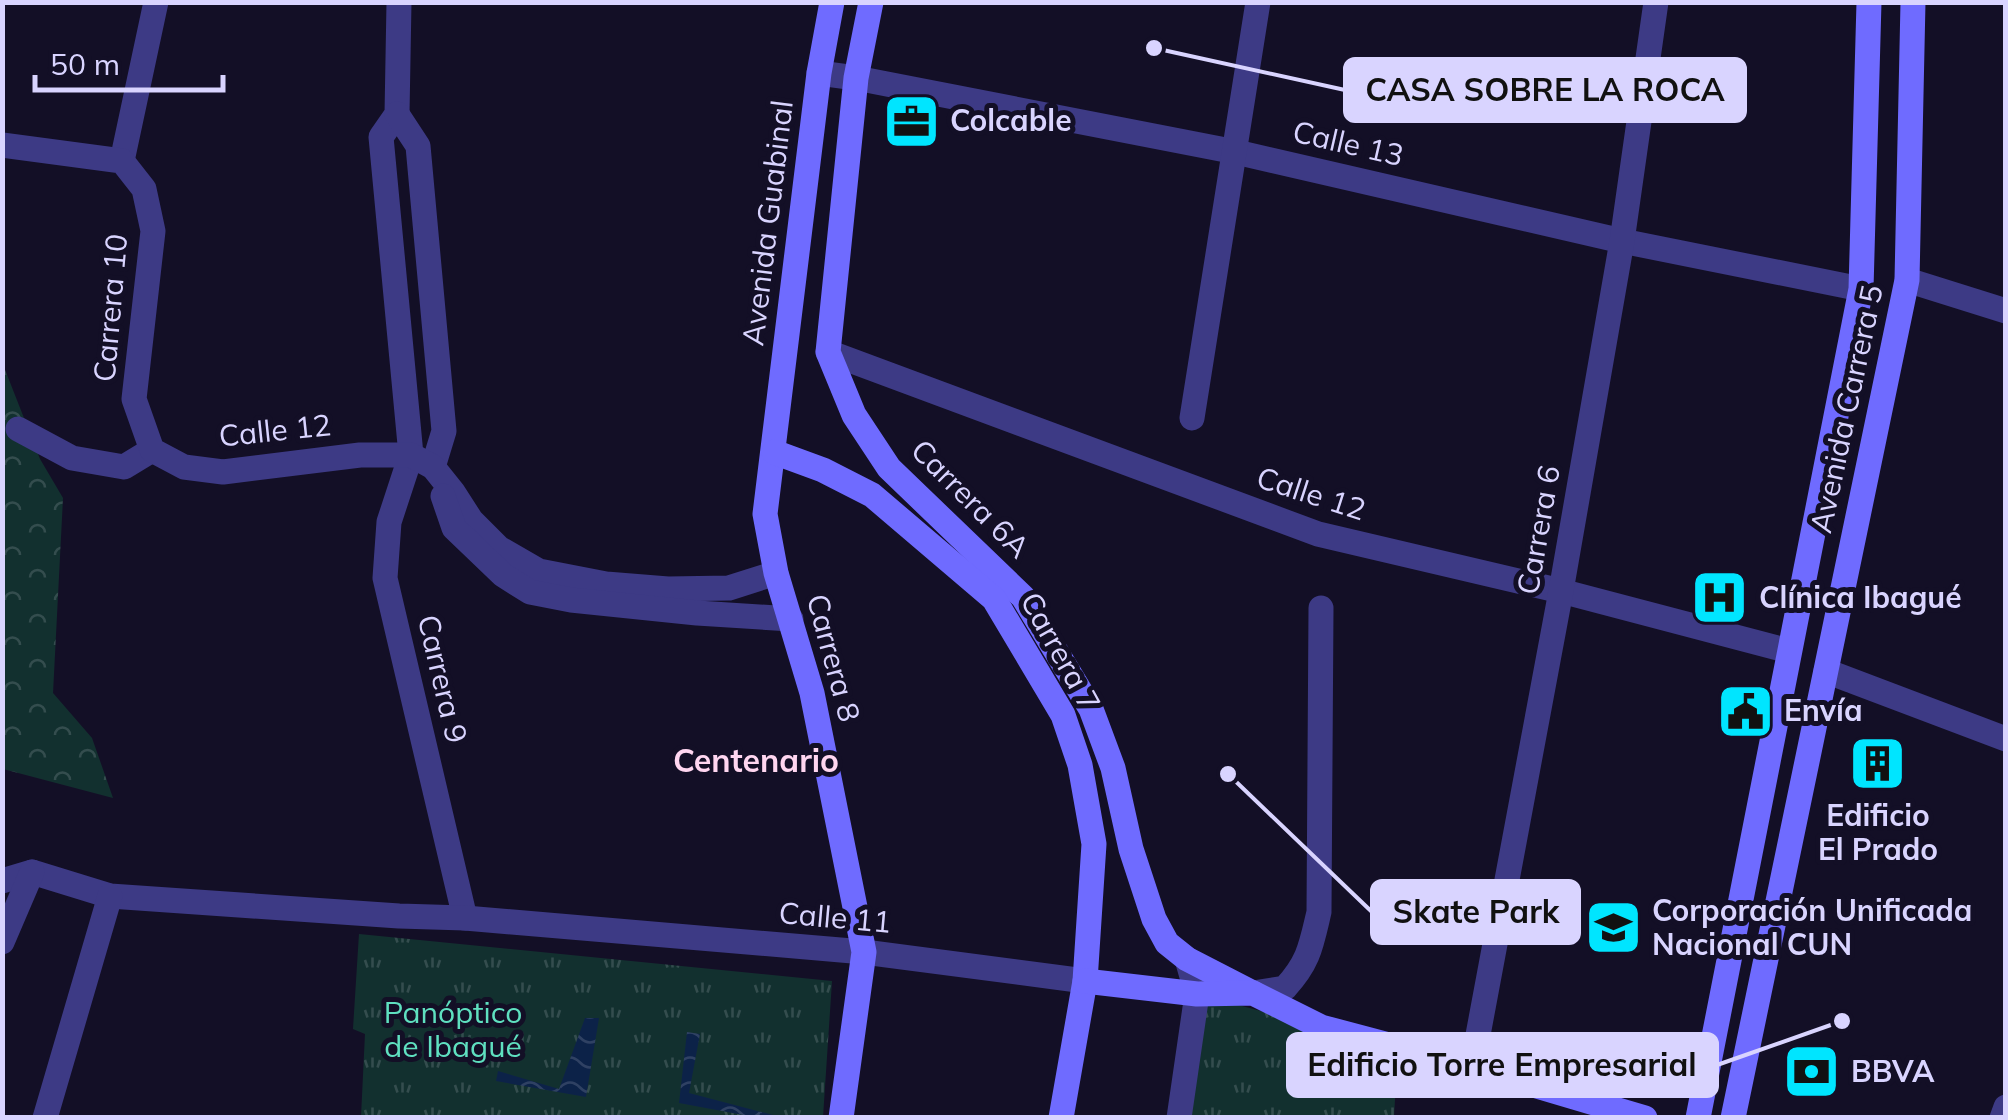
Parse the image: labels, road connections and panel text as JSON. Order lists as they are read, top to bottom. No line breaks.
{"streets":{"main road":["Avenida Guabinal","Avenida Carrera 5","Carrera 6A","Carrera 7","Carrera 8","Calle 11"],"street":["Calle 13","Carrera 10","Calle 12","Carrera 6","Carrera 9"]},"crossings":[["Calle 13","Avenida Guabinal"],["Calle 13","Avenida Carrera 5"],["Calle 13","Carrera 6"],["Avenida Guabinal","Carrera 7"],["Avenida Guabinal","Carrera 8"],["Carrera 10","Calle 12"],["Avenida Carrera 5","Calle 12"],["Calle 12","Carrera 6A"],["Calle 12","Carrera 6"],["Calle 12","Carrera 9"],["Carrera 6A","Calle 11"],["Carrera 6","Calle 11"],["Carrera 7","Carrera 8"],["Carrera 7","Calle 11"],["Carrera 8","Calle 11"],["Carrera 9","Calle 11"]],"districts":["Centenario"],"parks":["Panóptico de Ibagué"],"places":{"other":["CASA SOBRE LA ROCA","Skate Park","Edificio Torre Empresarial"],"office":["Colcable"],"hospital":["Clínica Ibagué"],"public building":["Envía"],"building":["Edificio El Prado"],"school or university":["Corporación Unificada Nacional CUN"],"bank":["BBVA"]},"scale_bar":"50 m"}
